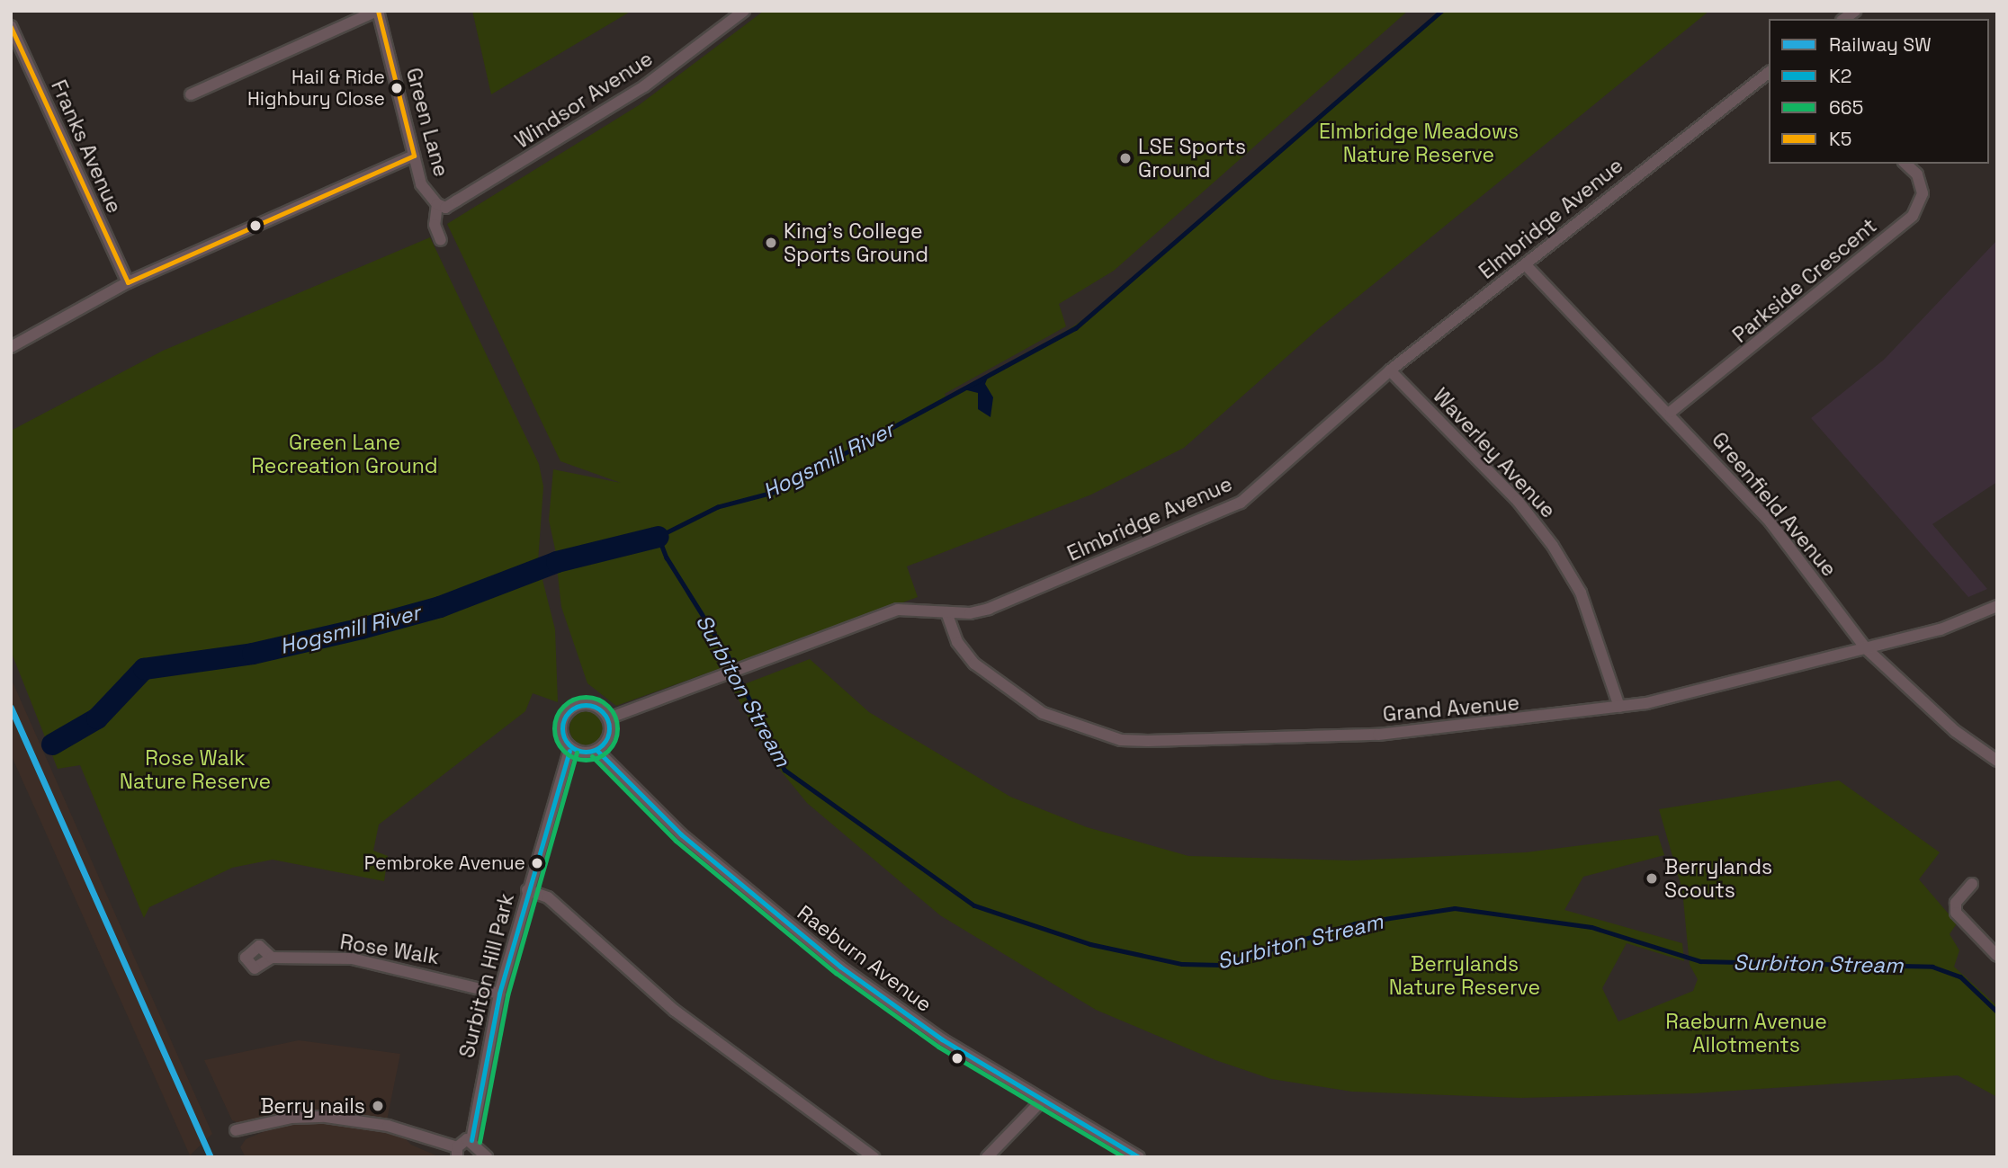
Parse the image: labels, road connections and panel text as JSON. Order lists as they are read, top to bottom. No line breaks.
{"streets":{"street":["Windsor Avenue","Green Lane","Franks Avenue","Elmbridge Avenue","Parkside Crescent","Waverley Avenue","Greenfield Avenue","Grand Avenue","Rose Walk","Raeburn Avenue","Surbiton Hill Park"]},"crossings":[["Windsor Avenue","Green Lane"],["Elmbridge Avenue","Waverley Avenue"],["Elmbridge Avenue","Greenfield Avenue"],["Elmbridge Avenue","Grand Avenue"],["Elmbridge Avenue","Raeburn Avenue"],["Elmbridge Avenue","Surbiton Hill Park"],["Parkside Crescent","Greenfield Avenue"],["Waverley Avenue","Grand Avenue"],["Greenfield Avenue","Grand Avenue"],["Rose Walk","Surbiton Hill Park"],["Raeburn Avenue","Surbiton Hill Park"]],"water":["Hogsmill River","Surbiton Stream"],"parks":["Elmbridge Meadows Nature Reserve","Green Lane Recreation Ground","Rose Walk Nature Reserve","Berrylands Nature Reserve","Raeburn Avenue Allotments"],"places":["Hail & Ride Highbury Close","LSE Sports Ground","King's College Sports Ground","Pembroke Avenue","Berrylands Scouts","Berry nails"],"lines":["transit line K5","transit line 665","transit line K2","rail line SW"],"legend":["Railway SW","K2","665","K5"]}
